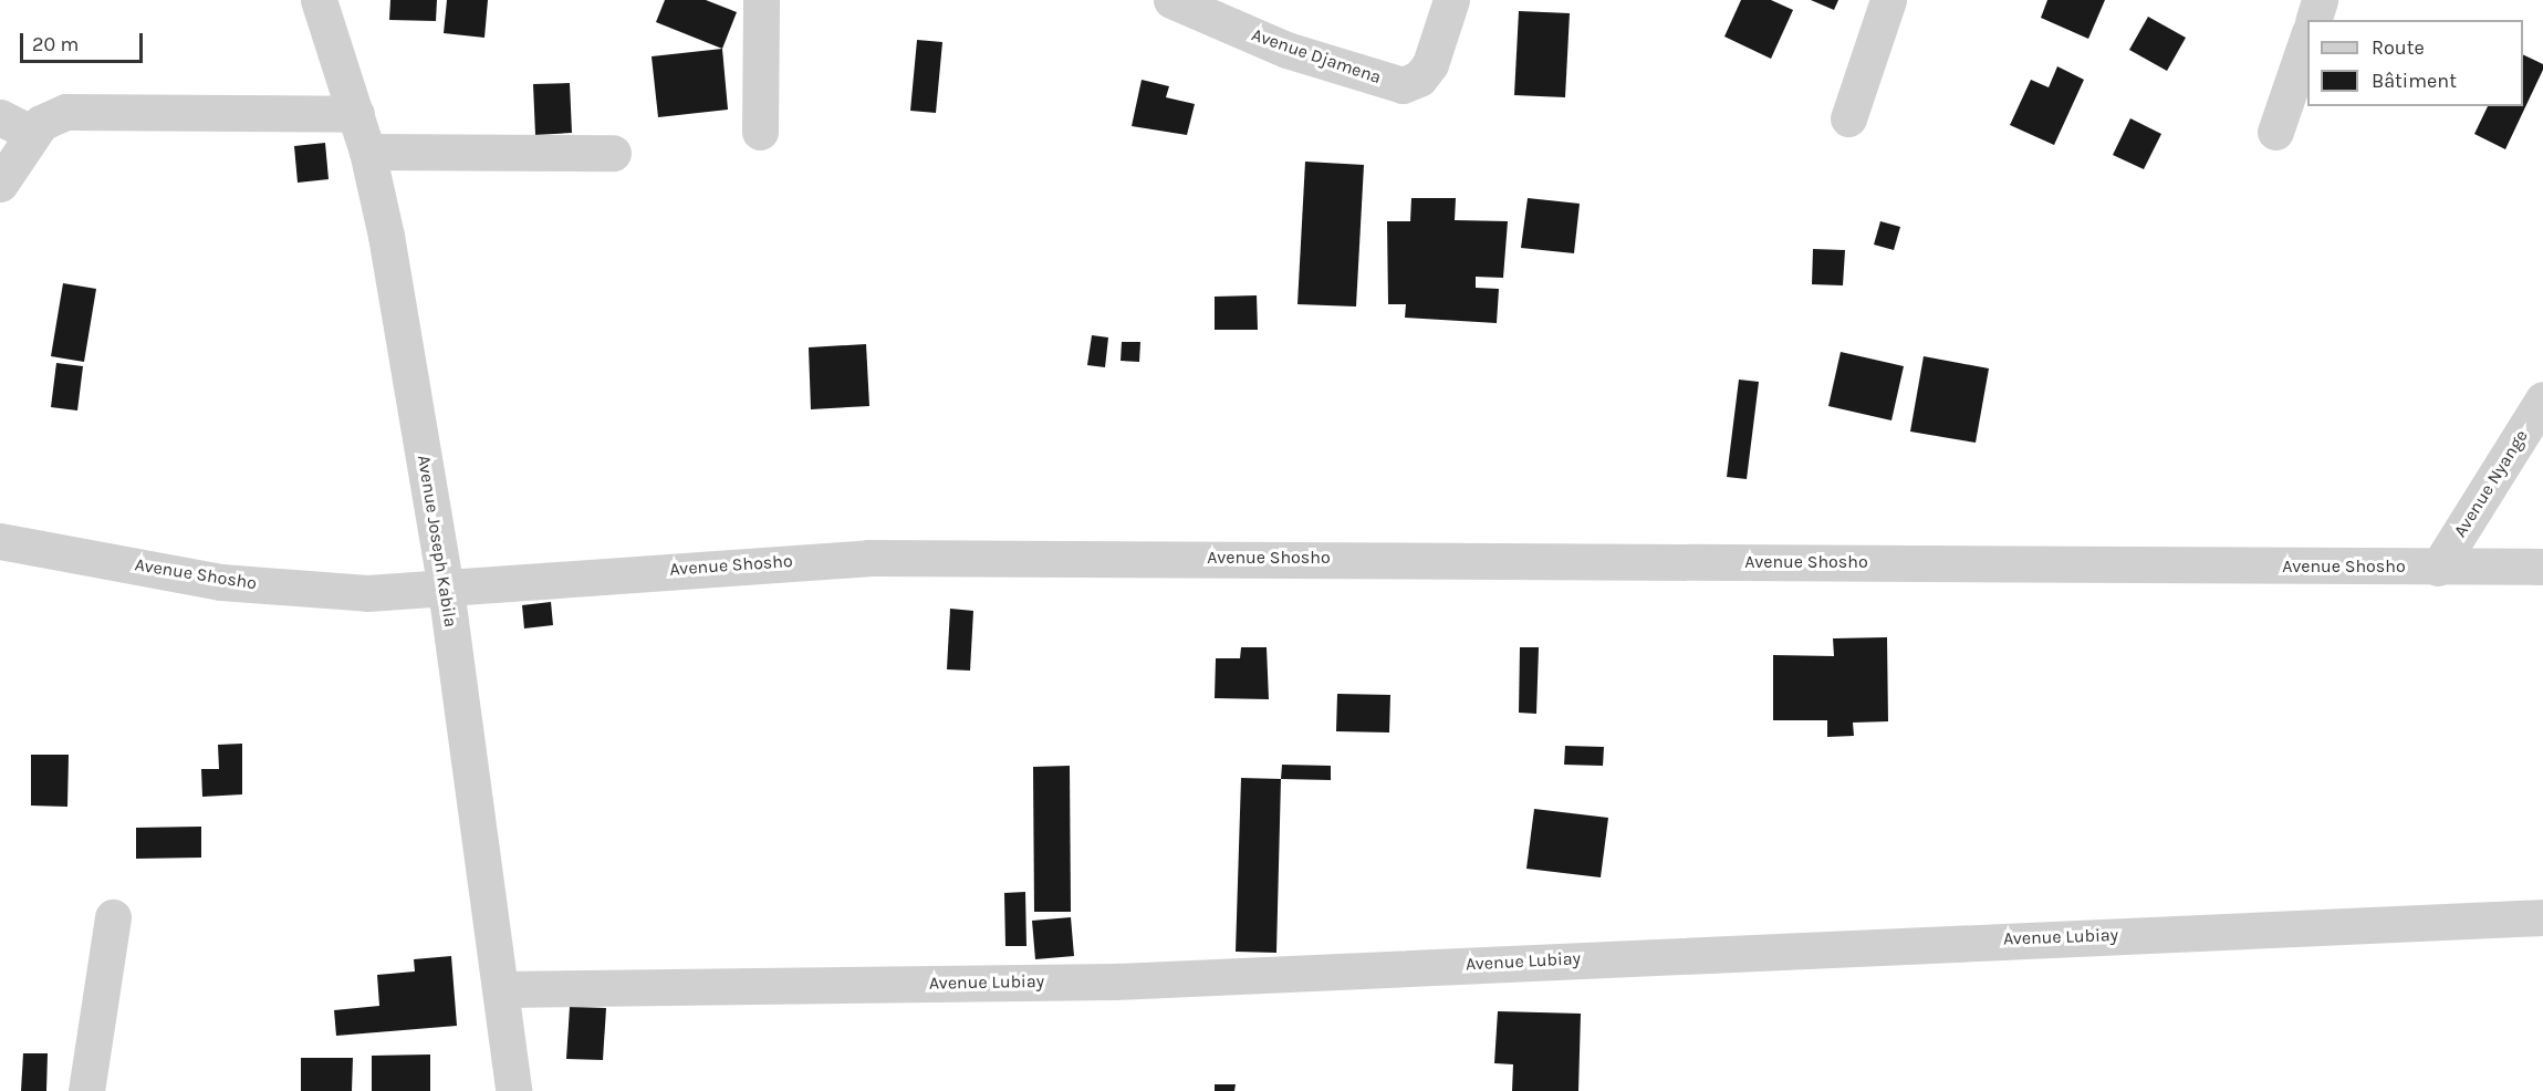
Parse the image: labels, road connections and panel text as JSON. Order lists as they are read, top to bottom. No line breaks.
{"streets":{"street":["Avenue Djamena","Avenue Nyange","Avenue Joseph Kabila","Avenue Shosho","Avenue Lubiay"]},"crossings":[["Avenue Nyange","Avenue Shosho"],["Avenue Joseph Kabila","Avenue Shosho"],["Avenue Joseph Kabila","Avenue Lubiay"]],"legend":["Route","Bâtiment"],"scale_bar":"20 m"}
